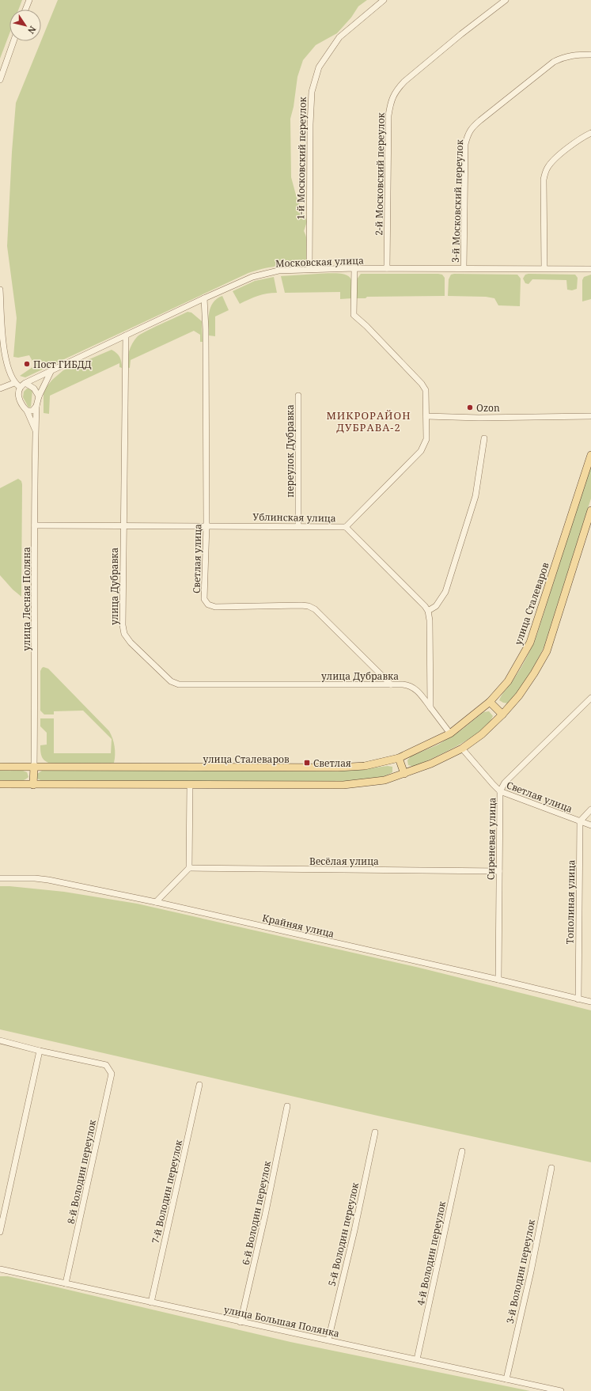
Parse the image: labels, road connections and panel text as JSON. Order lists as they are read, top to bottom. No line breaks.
{"streets":{"main road":["улица Сталеваров"],"street":["1-й Московский переулок","2-й Московский переулок","3-й Московский переулок","Московская улица","переулок Дубравка","Ублинская улица","Светлая улица","улица Дубравка","улица Лесная Поляна","Сиреневая улица","Весёлая улица","Тополиная улица","Крайняя улица","8-й Володин переулок","7-й Володин переулок","6-й Володин переулок","5-й Володин переулок","4-й Володин переулок","3-й Володин переулок","улица Большая Полянка"]},"crossings":[["1-й Московский переулок","Московская улица"],["2-й Московский переулок","Московская улица"],["3-й Московский переулок","Московская улица"],["Московская улица","Светлая улица"],["Московская улица","улица Дубравка"],["Московская улица","улица Лесная Поляна"],["переулок Дубравка","Ублинская улица"],["Ублинская улица","Светлая улица"],["Ублинская улица","улица Дубравка"],["Ублинская улица","улица Лесная Поляна"],["Светлая улица","улица Дубравка"],["Светлая улица","Сиреневая улица"],["Светлая улица","Тополиная улица"],["улица Лесная Поляна","улица Сталеваров"],["Сиреневая улица","Весёлая улица"],["Сиреневая улица","Крайняя улица"],["Тополиная улица","Крайняя улица"],["8-й Володин переулок","улица Большая Полянка"],["7-й Володин переулок","улица Большая Полянка"],["6-й Володин переулок","улица Большая Полянка"],["5-й Володин переулок","улица Большая Полянка"],["4-й Володин переулок","улица Большая Полянка"],["3-й Володин переулок","улица Большая Полянка"]],"districts":["МИКРОРАЙОН ДУБРАВА-2"],"places":{"other":["Пост ГИБДД","Ozon"],"transit":["Светлая"]},"north":"bottom right"}
